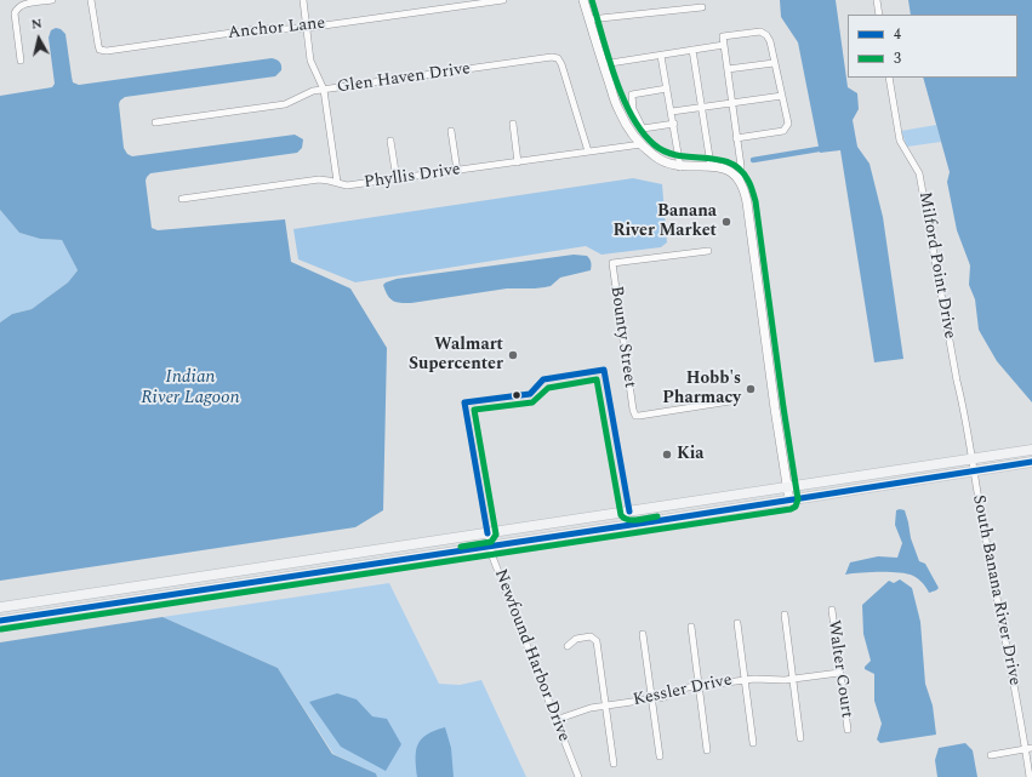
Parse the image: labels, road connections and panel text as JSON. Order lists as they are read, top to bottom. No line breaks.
{"streets":{"street":["Anchor Lane","Glen Haven Drive","Phyllis Drive","Milford Point Drive","Bounty Street","South Banana River Drive","Newfound Harbor Drive","Walter Court","Kessler Drive"]},"crossings":[["Glen Haven Drive","Phyllis Drive"],["Milford Point Drive","South Banana River Drive"],["Newfound Harbor Drive","Kessler Drive"],["Walter Court","Kessler Drive"]],"water":["Indian River Lagoon"],"places":["Banana River Market","Walmart Supercenter","Hobb's Pharmacy","Kia"],"lines":["transit line 3","transit line 4"],"legend":["4","3"],"north":"top"}
